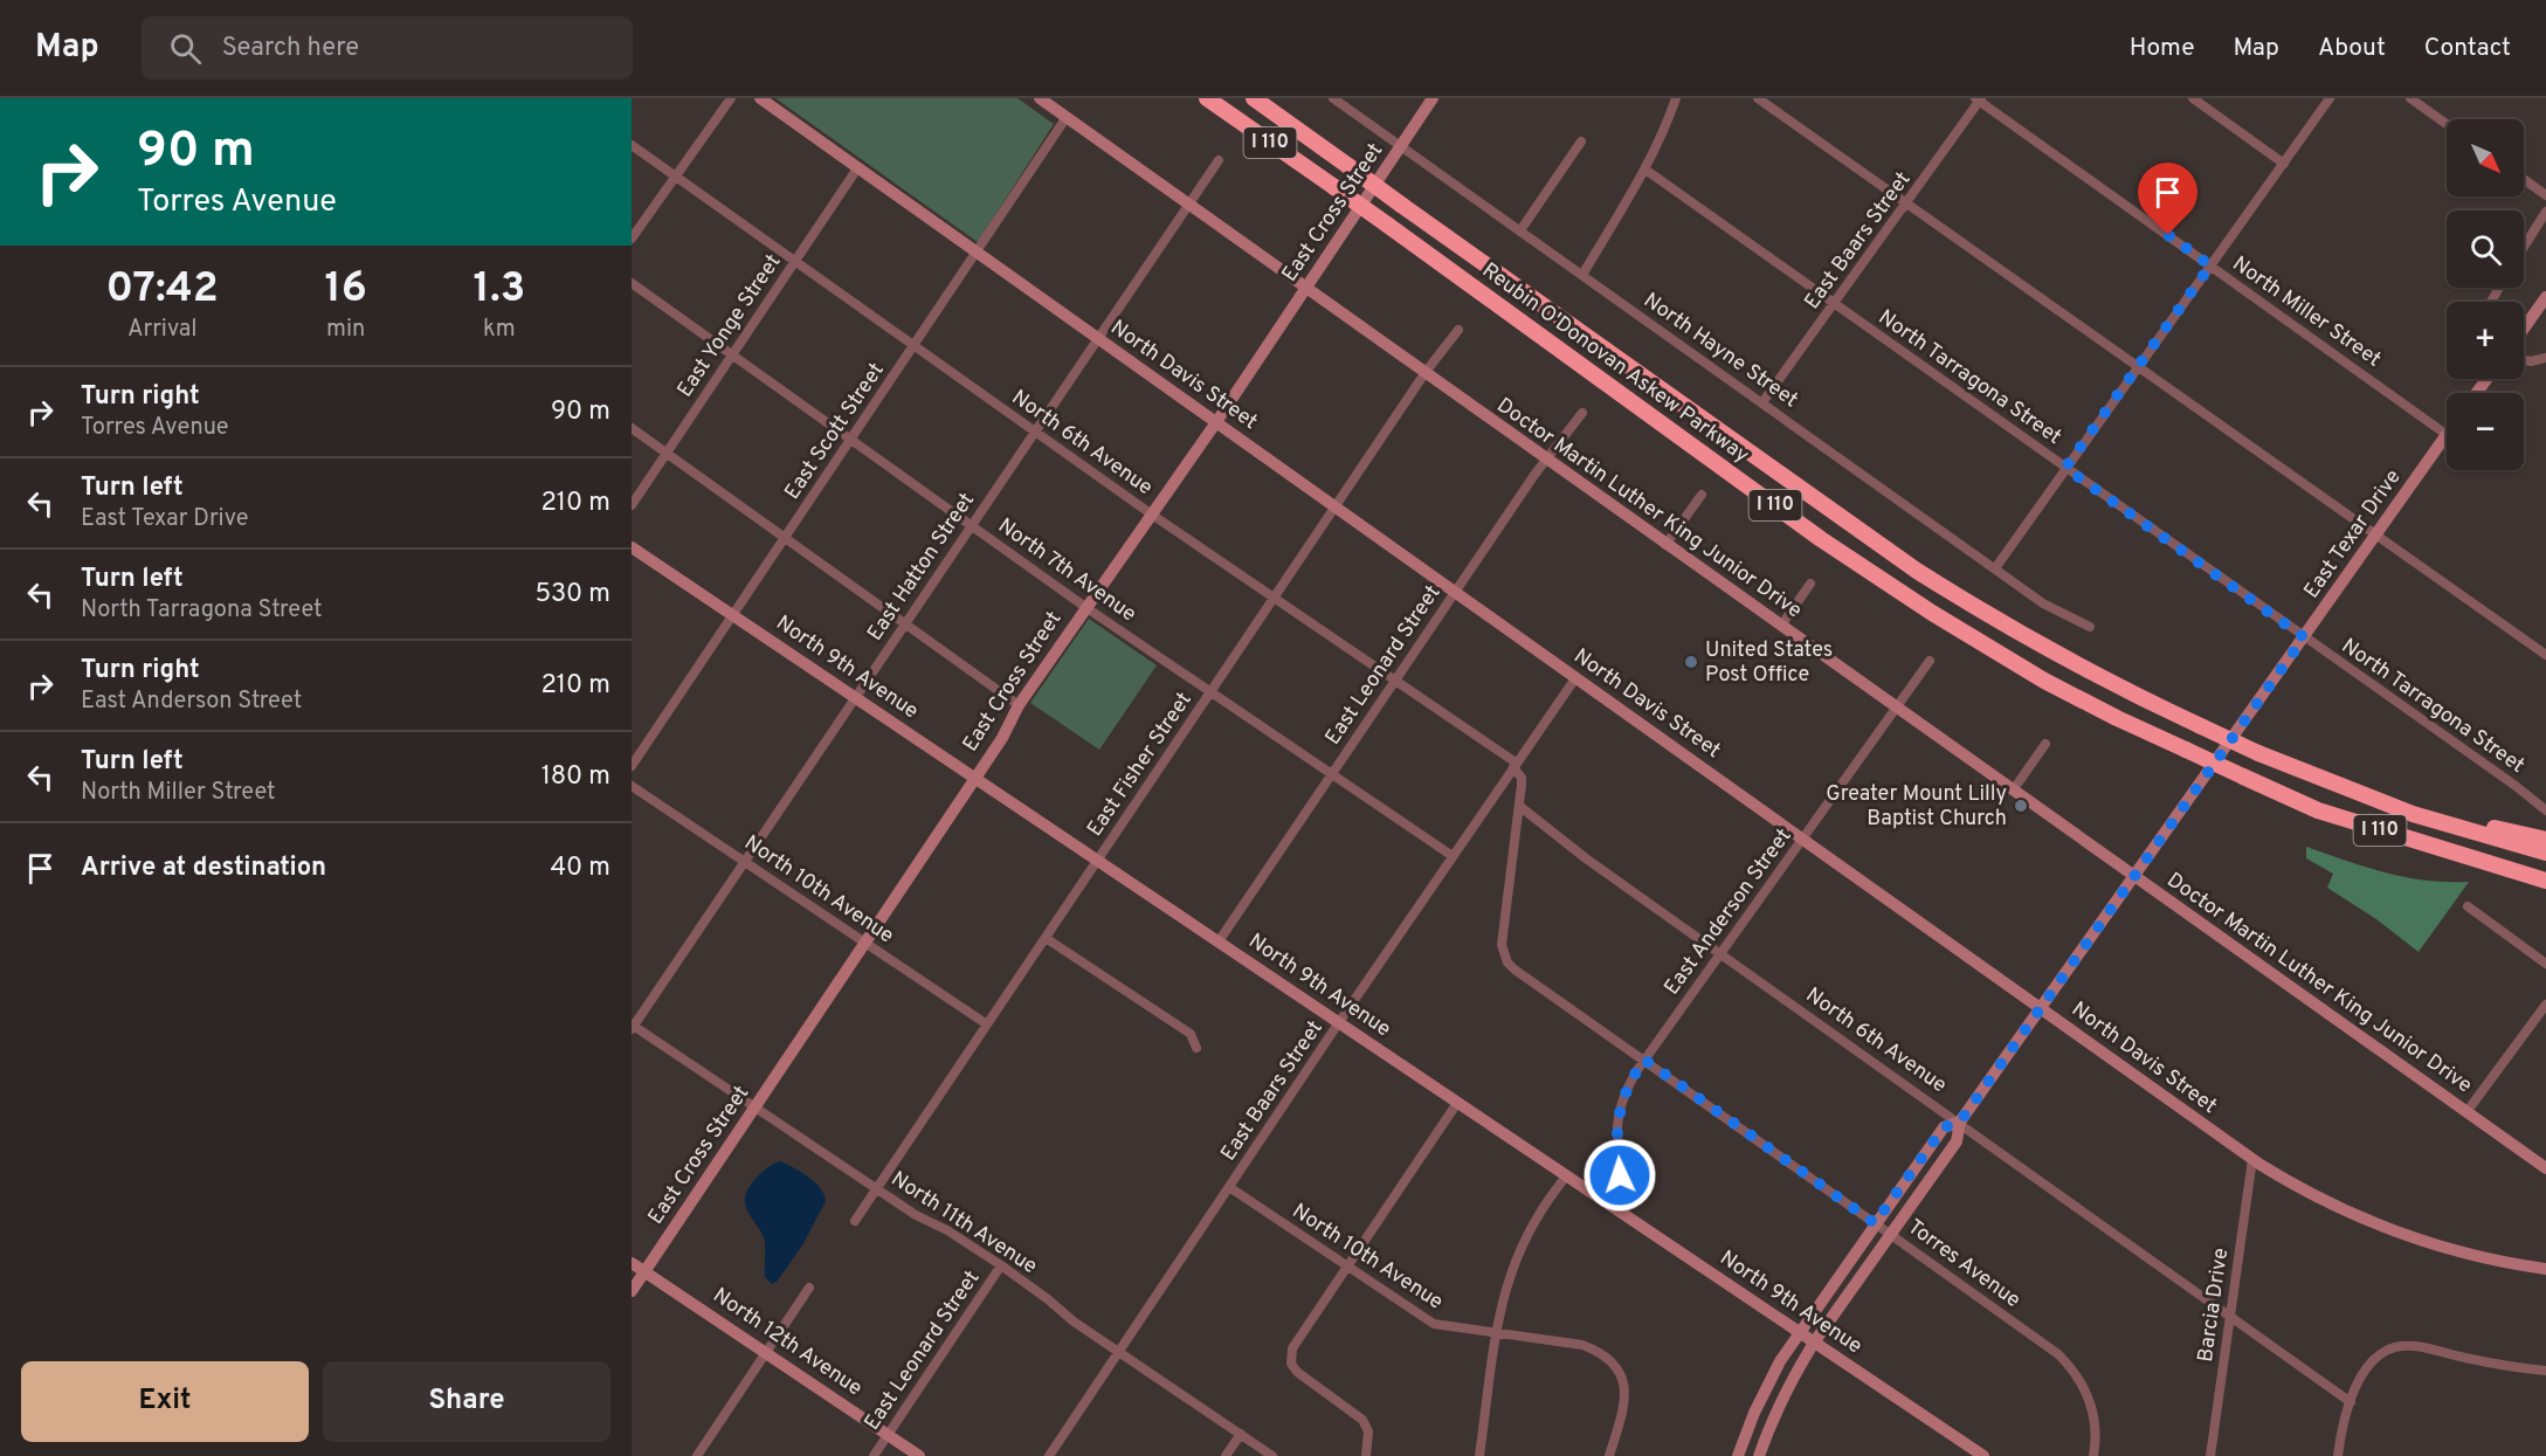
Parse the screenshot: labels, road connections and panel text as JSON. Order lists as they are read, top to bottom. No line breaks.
{"streets":{"highway":["I 110","Reubin O'Donovan Askew Parkway"],"main road":["East Cross Street","North Davis Street","Doctor Martin Luther King Junior Drive","East Texar Drive","North 9th Avenue","North 12th Avenue"],"street":["East Baars Street","North Miller Street","East Yonge Street","North Hayne Street","North Tarragona Street","East Scott Street","North 6th Avenue","East Hatton Street","North 7th Avenue","East Leonard Street","East Fisher Street","North 10th Avenue","East Anderson Street","North 11th Avenue","Torres Avenue","Barcia Drive"]},"crossings":[["East Cross Street","North Hayne Street"],["East Cross Street","North Davis Street"],["East Cross Street","North 6th Avenue"],["East Cross Street","Doctor Martin Luther King Junior Drive"],["East Cross Street","North 7th Avenue"],["East Cross Street","North 9th Avenue"],["East Cross Street","North 10th Avenue"],["East Cross Street","North 11th Avenue"],["East Cross Street","North 12th Avenue"],["East Baars Street","North Miller Street"],["East Baars Street","North Hayne Street"],["East Baars Street","North Davis Street"],["East Baars Street","North Tarragona Street"],["East Baars Street","North 6th Avenue"],["East Baars Street","North 7th Avenue"],["East Baars Street","North 9th Avenue"],["East Baars Street","North 10th Avenue"],["East Baars Street","North 11th Avenue"],["North Miller Street","East Texar Drive"],["East Yonge Street","North Davis Street"],["East Yonge Street","North 6th Avenue"],["East Yonge Street","North 7th Avenue"],["North Davis Street","East Scott Street"],["North Davis Street","East Texar Drive"],["North Davis Street","East Hatton Street"],["North Davis Street","East Leonard Street"],["North Davis Street","East Fisher Street"],["North Davis Street","East Anderson Street"],["North Davis Street","Barcia Drive"],["North Tarragona Street","East Texar Drive"],["East Scott Street","North 6th Avenue"],["East Scott Street","Doctor Martin Luther King Junior Drive"],["East Scott Street","North 7th Avenue"],["East Scott Street","North 9th Avenue"],["North 6th Avenue","East Texar Drive"],["North 6th Avenue","East Hatton Street"],["North 6th Avenue","East Leonard Street"],["North 6th Avenue","East Fisher Street"],["North 6th Avenue","East Anderson Street"],["North 6th Avenue","Torres Avenue"],["North 6th Avenue","Barcia Drive"],["Doctor Martin Luther King Junior Drive","East Texar Drive"],["Doctor Martin Luther King Junior Drive","East Hatton Street"],["Doctor Martin Luther King Junior Drive","East Leonard Street"],["Doctor Martin Luther King Junior Drive","East Fisher Street"],["Doctor Martin Luther King Junior Drive","East Anderson Street"],["East Texar Drive","North 9th Avenue"],["East Texar Drive","Torres Avenue"],["East Hatton Street","North 7th Avenue"],["East Hatton Street","North 9th Avenue"],["East Hatton Street","North 10th Avenue"],["East Hatton Street","North 11th Avenue"],["North 7th Avenue","East Leonard Street"],["North 7th Avenue","East Fisher Street"],["East Leonard Street","North 9th Avenue"],["East Leonard Street","North 11th Avenue"],["East Leonard Street","North 12th Avenue"],["North 9th Avenue","East Fisher Street"],["North 9th Avenue","East Anderson Street"],["East Fisher Street","North 10th Avenue"],["East Fisher Street","North 11th Avenue"],["East Anderson Street","Torres Avenue"]],"places":["United States Post Office","Greater Mount Lilly Baptist Church"],"north":"bottom right","page":{"header":"Map","search":"Search here","nav":["Home","Map","About","Contact"],"turn":["90 m","Torres Avenue"],"map_buttons":["+","−"],"eta":["07:42","Arrival","16","min","1.3","km"],"list":[{"name":"Turn right","note":"Torres Avenue","value":"90 m"},{"name":"Turn left","note":"East Texar Drive","value":"210 m"},{"name":"Turn left","note":"North Tarragona Street","value":"530 m"},{"name":"Turn right","note":"East Anderson Street","value":"210 m"},{"name":"Turn left","note":"North Miller Street","value":"180 m"},{"name":"Arrive at destination","value":"40 m"}],"buttons":["Exit","Share"]}}
